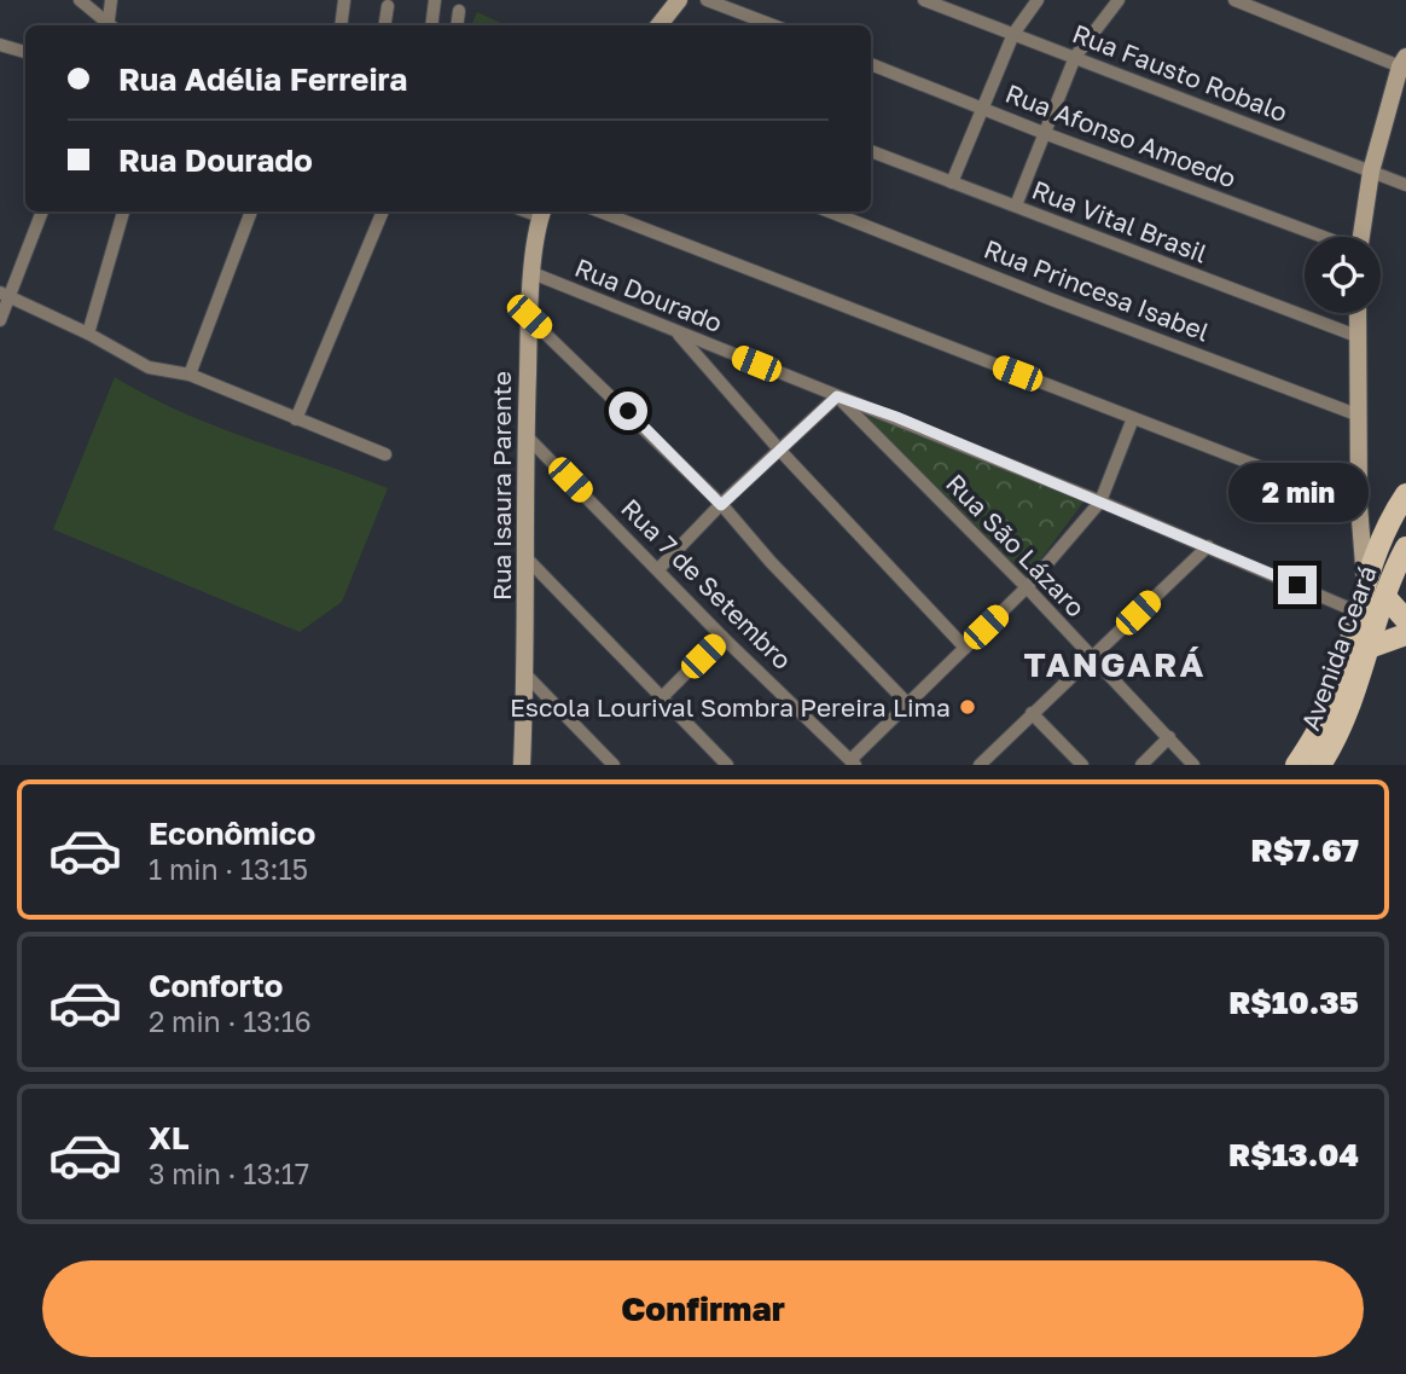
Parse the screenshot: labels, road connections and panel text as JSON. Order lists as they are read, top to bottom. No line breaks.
{"streets":{"main road":["Avenida Ceará"],"street":["Rua Fausto Robalo","Rua Afonso Amoedo","Rua Vital Brasil","Rua Princesa Isabel","Rua Dourado","Rua Isaura Parente","Rua São Lázaro","Rua 7 de Setembro"]},"crossings":[["Rua Dourado","Rua Isaura Parente"],["Rua Dourado","Rua São Lázaro"],["Rua Dourado","Avenida Ceará"],["Rua Isaura Parente","Rua 7 de Setembro"]],"districts":["TANGARÁ"],"places":["Escola Lourival Sombra Pereira Lima"],"page":{"banner":["Rua Adélia Ferreira","Rua Dourado"],"bubble":"2 min","list":[{"name":"Econômico","note":"1 min · 13:15","value":"R$7.67"},{"name":"Conforto","note":"2 min · 13:16","value":"R$10.35"},{"name":"XL","note":"3 min · 13:17","value":"R$13.04"}],"buttons":"Confirmar"}}
